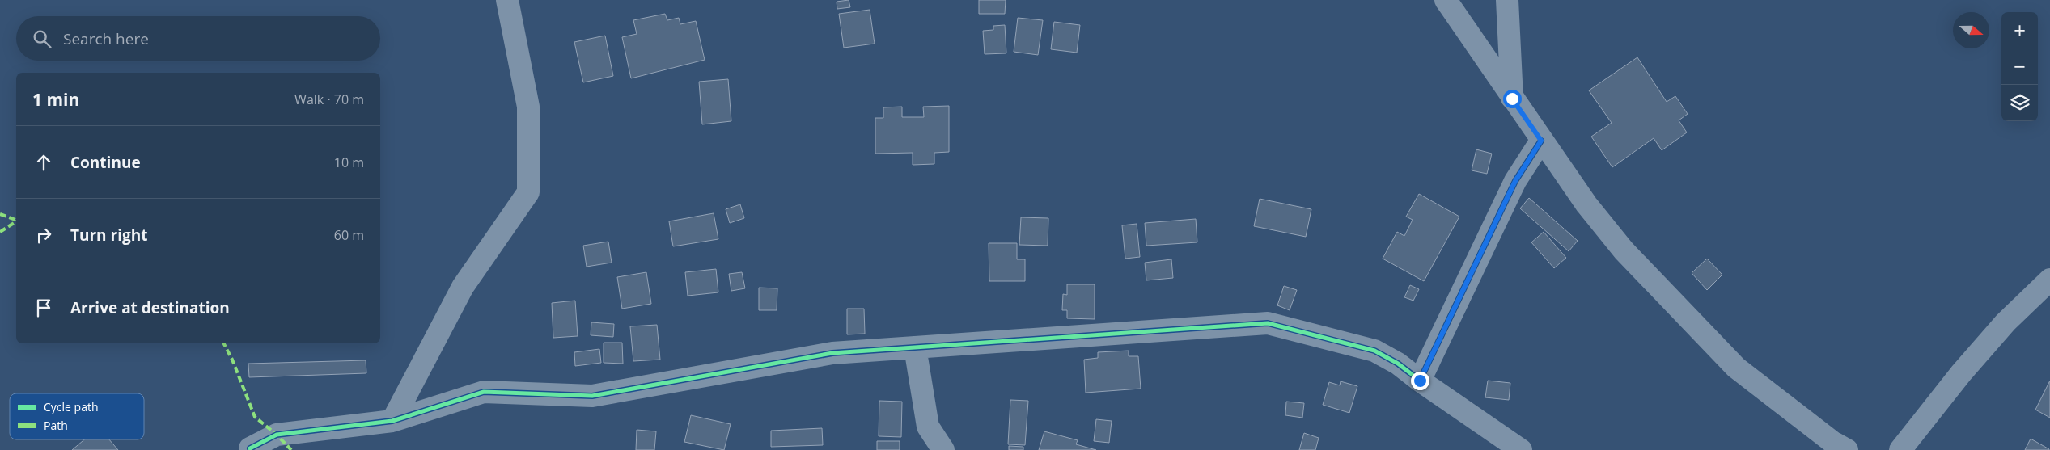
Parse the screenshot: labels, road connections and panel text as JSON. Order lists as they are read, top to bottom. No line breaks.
{"legend":["Cycle path","Path"],"north":"right","page":{"map_buttons":["+","−"],"search":"Search here","heading":["1 min","Walk · 70 m"],"list":[["Continue","10 m"],["Turn right","60 m"],"Arrive at destination"]}}
